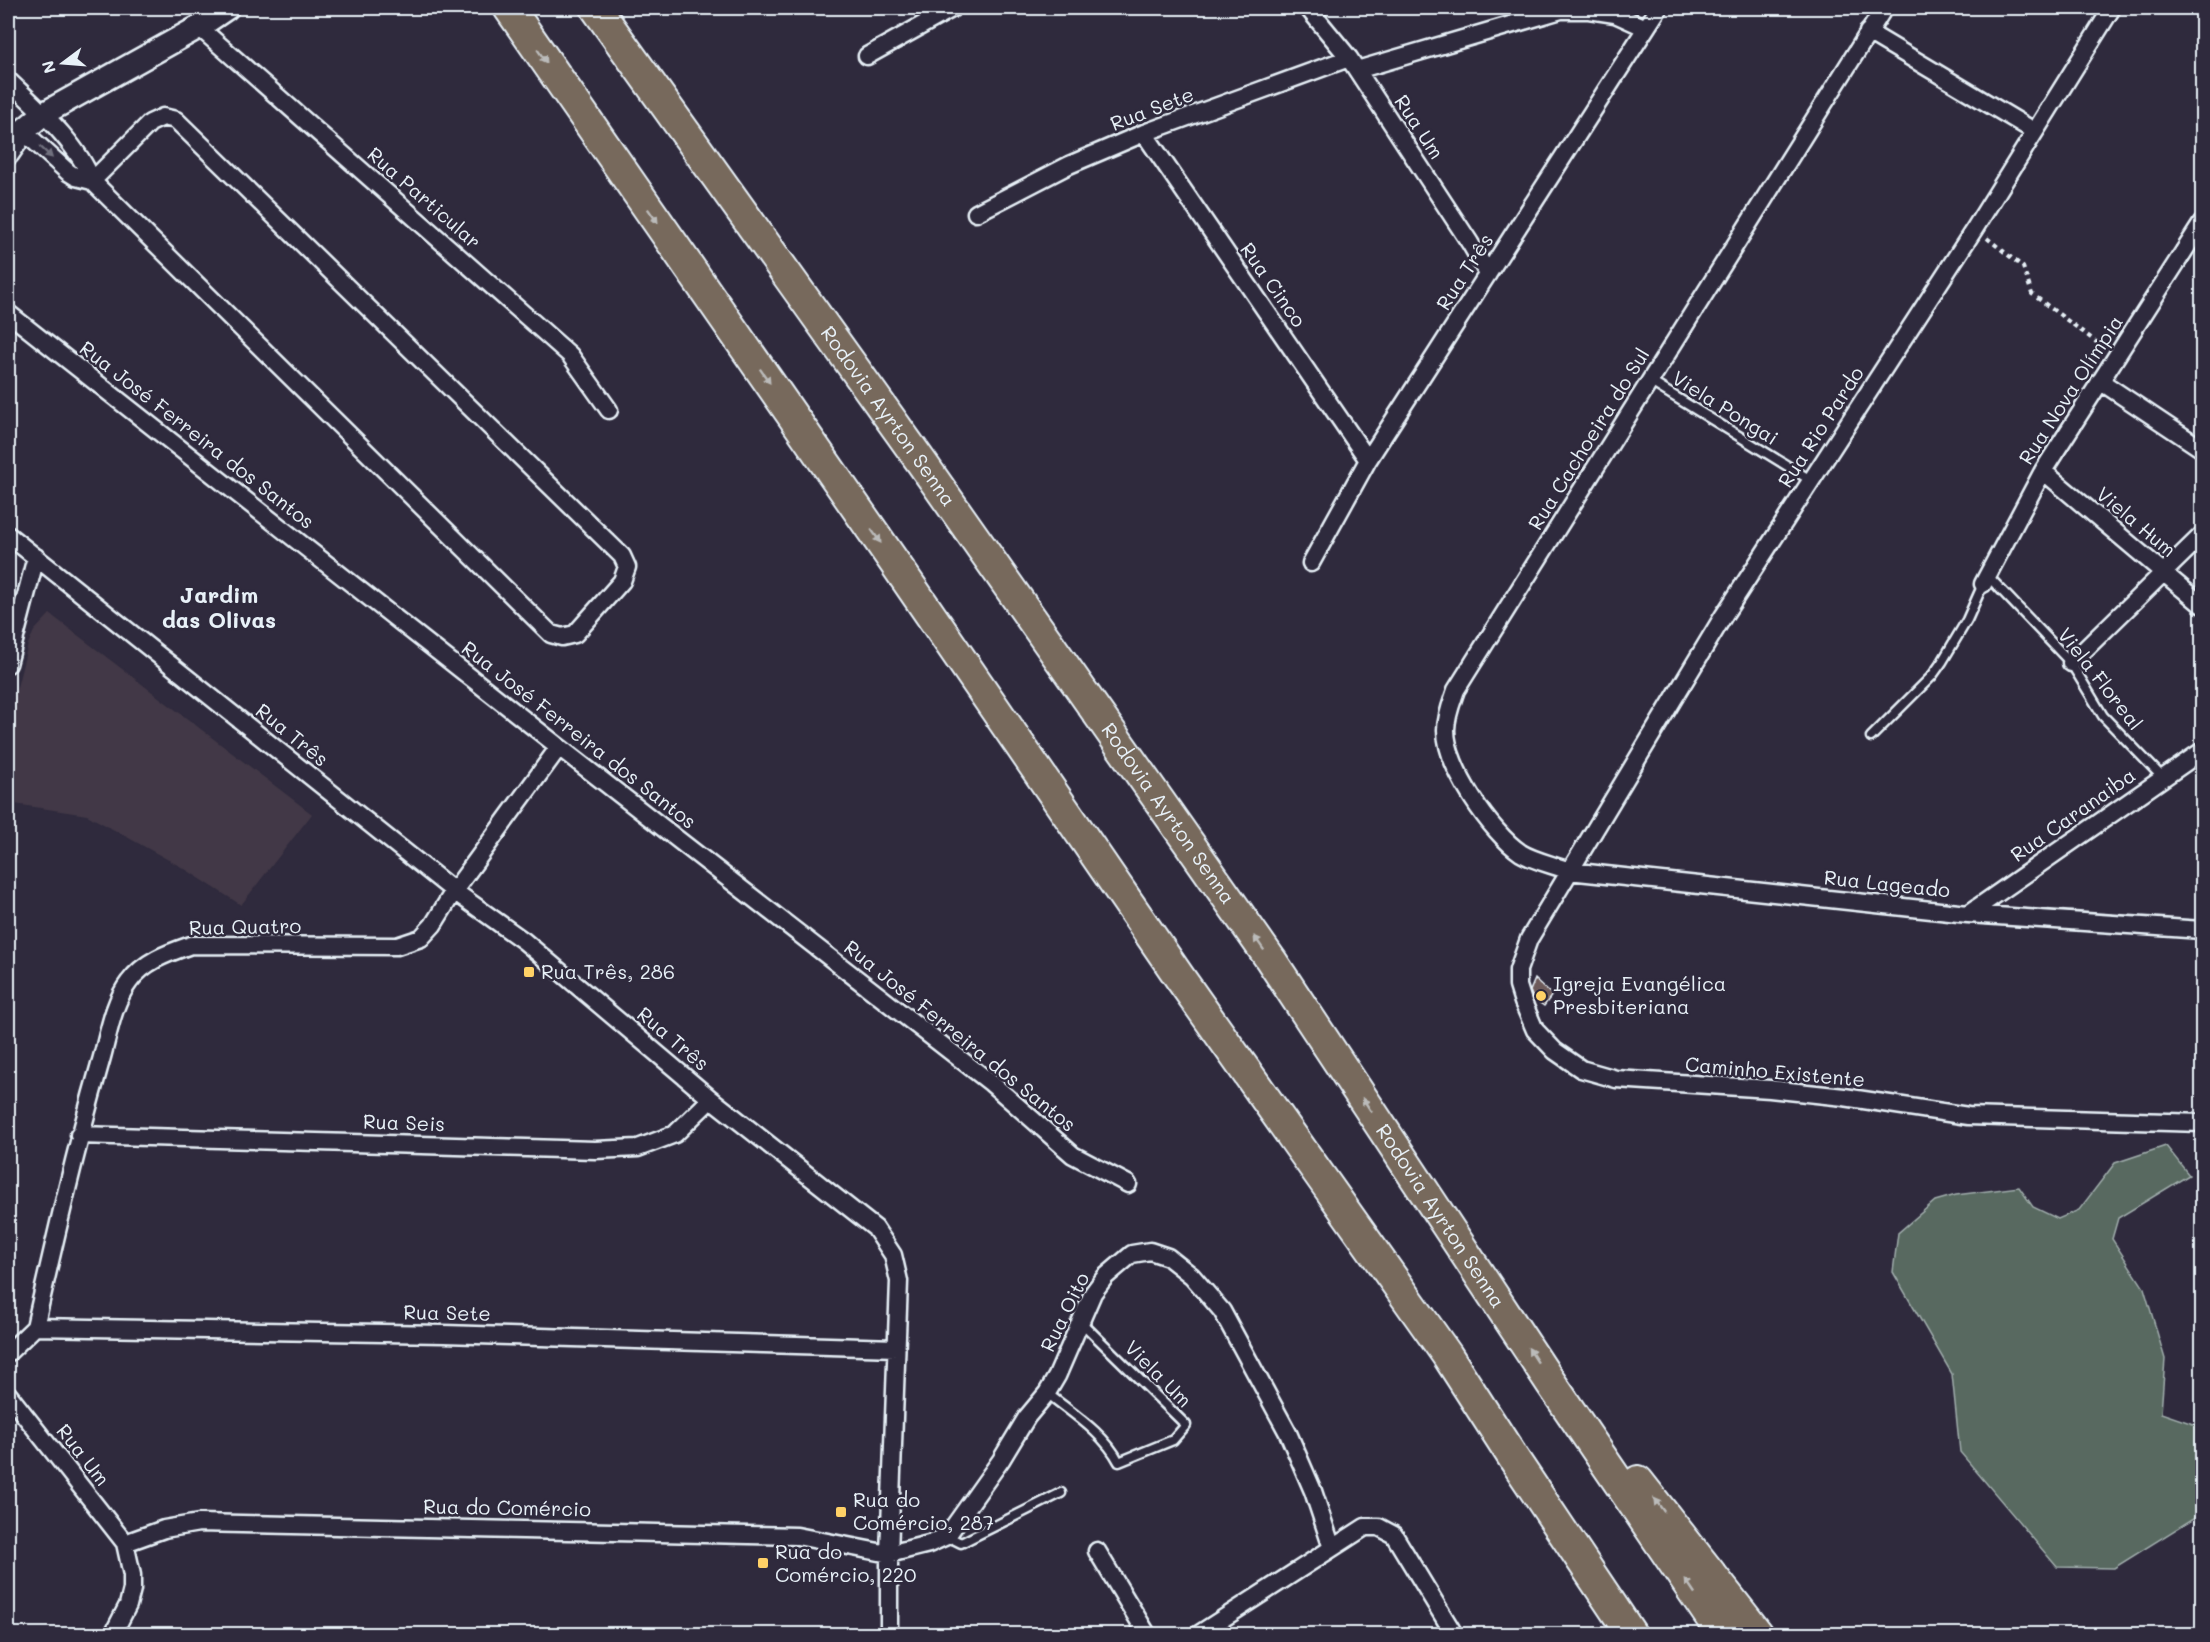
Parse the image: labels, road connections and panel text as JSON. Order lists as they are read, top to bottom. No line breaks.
{"streets":{"highway":["Rodovia Ayrton Senna"],"street":["Rua Sete","Rua Um","Rua Particular","Rua Três","Rua Cinco","Rua Nova Olímpia","Rua Rio Pardo","Rua José Ferreira dos Santos","Rua Cachoeira do Sul","Viela Hum","Rua Caranaiba","Rua Lageado","Rua Quatro","Caminho Existente","Rua Seis","Rua Oito","Rua do Comércio"],"lane":["Viela Pongai","Viela Floreal","Viela Um"]},"crossings":[["Rua Sete","Rua Um"],["Rua Sete","Rua Três"],["Rua Sete","Rua Cinco"],["Rua Sete","Rua Quatro"],["Rua Um","Rua Três"],["Rua Um","Rua do Comércio"],["Rua Três","Rua Cinco"],["Rua Três","Rua Quatro"],["Rua Três","Rua Seis"],["Rua Três","Rua do Comércio"],["Rua Nova Olímpia","Viela Hum"],["Rua Nova Olímpia","Viela Floreal"],["Viela Pongai","Rua Rio Pardo"],["Viela Pongai","Rua Cachoeira do Sul"],["Rua Rio Pardo","Rua Cachoeira do Sul"],["Rua Rio Pardo","Rua Lageado"],["Rua Rio Pardo","Caminho Existente"],["Rua José Ferreira dos Santos","Rua Quatro"],["Rua Cachoeira do Sul","Rua Lageado"],["Rua Cachoeira do Sul","Caminho Existente"],["Viela Floreal","Rua Caranaiba"],["Rua Caranaiba","Rua Lageado"],["Rua Lageado","Caminho Existente"],["Rua Quatro","Rua Seis"],["Rua Oito","Viela Um"]],"districts":["Jardim das Olivas"],"places":{"transit":["Rua Três, 286","Rua do Comércio, 287","Rua do Comércio, 220"],"other":["Igreja Evangélica Presbiteriana"]},"north":"left"}
